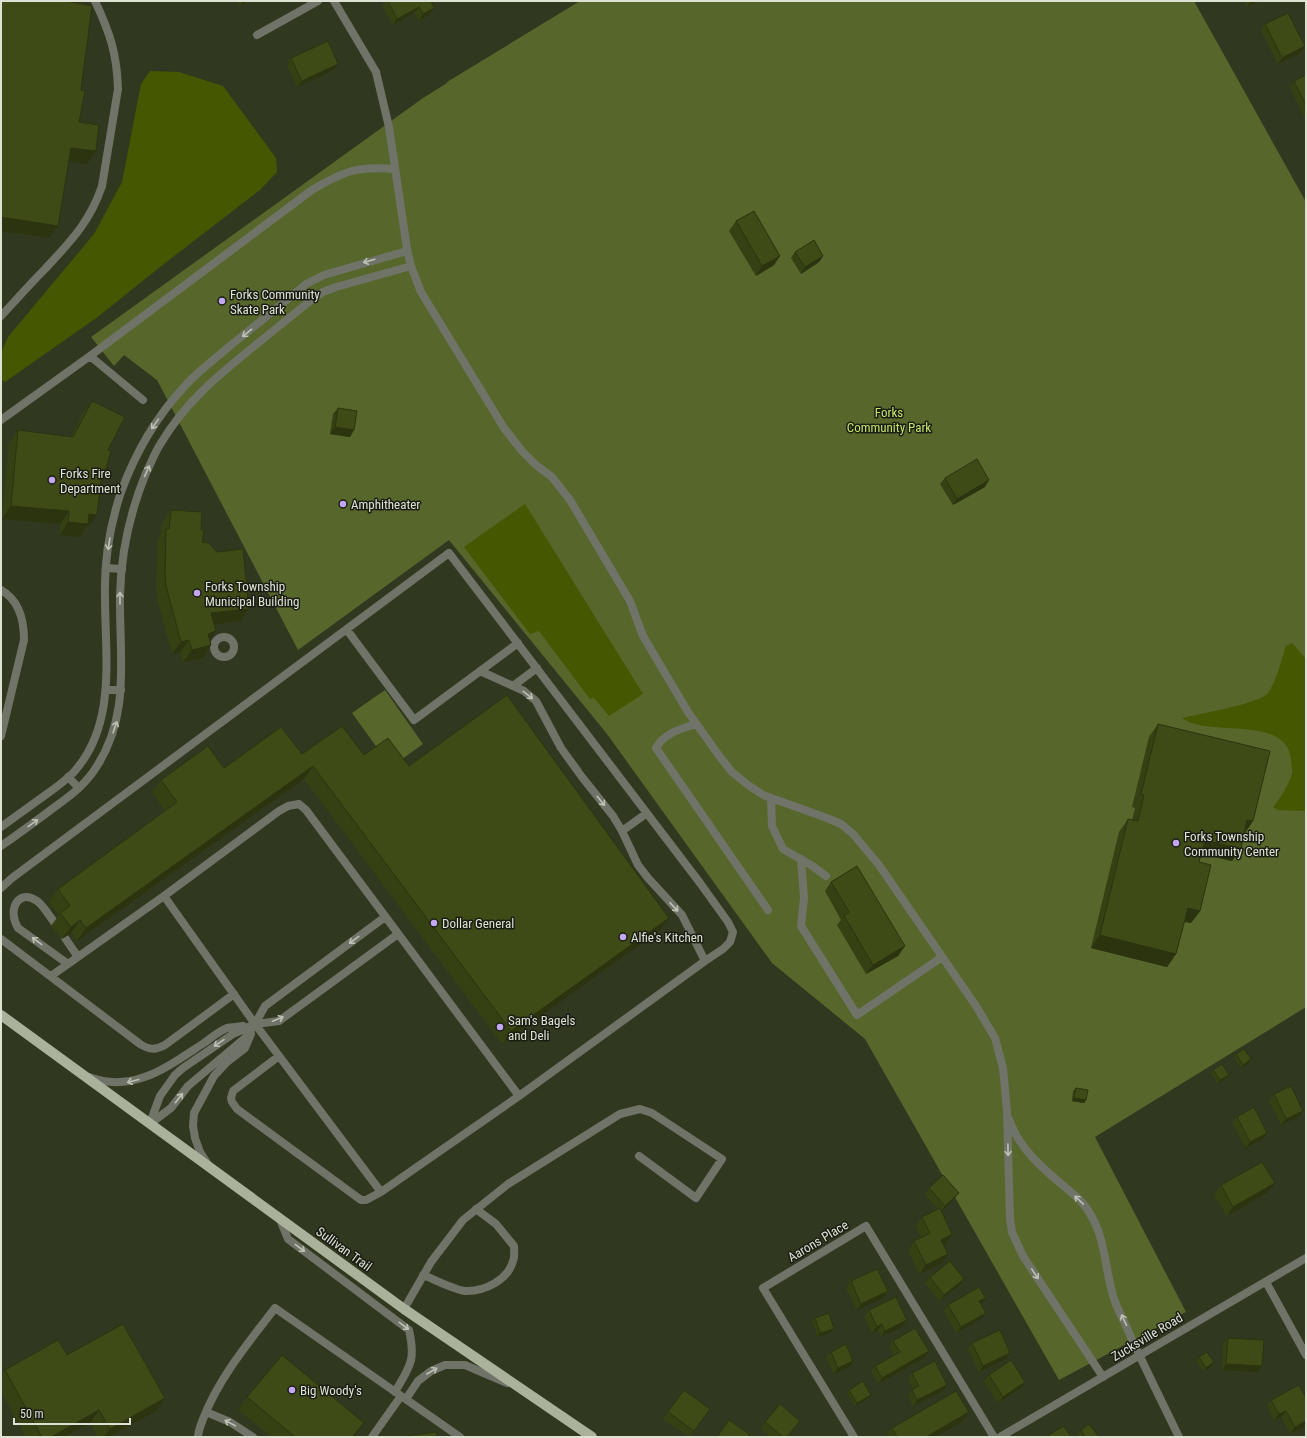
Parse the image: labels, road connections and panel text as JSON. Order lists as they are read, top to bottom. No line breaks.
{"streets":{"main road":["Sullivan Trail"],"street":["Aarons Place","Zucksville Road"]},"parks":["Forks Community Park"],"places":["Forks Community Skate Park","Forks Fire Department","Amphitheater","Forks Township Municipal Building","Forks Township Community Center","Dollar General","Alfie's Kitchen","Sam's Bagels and Deli","Big Woody's"],"scale_bar":"50 m"}
